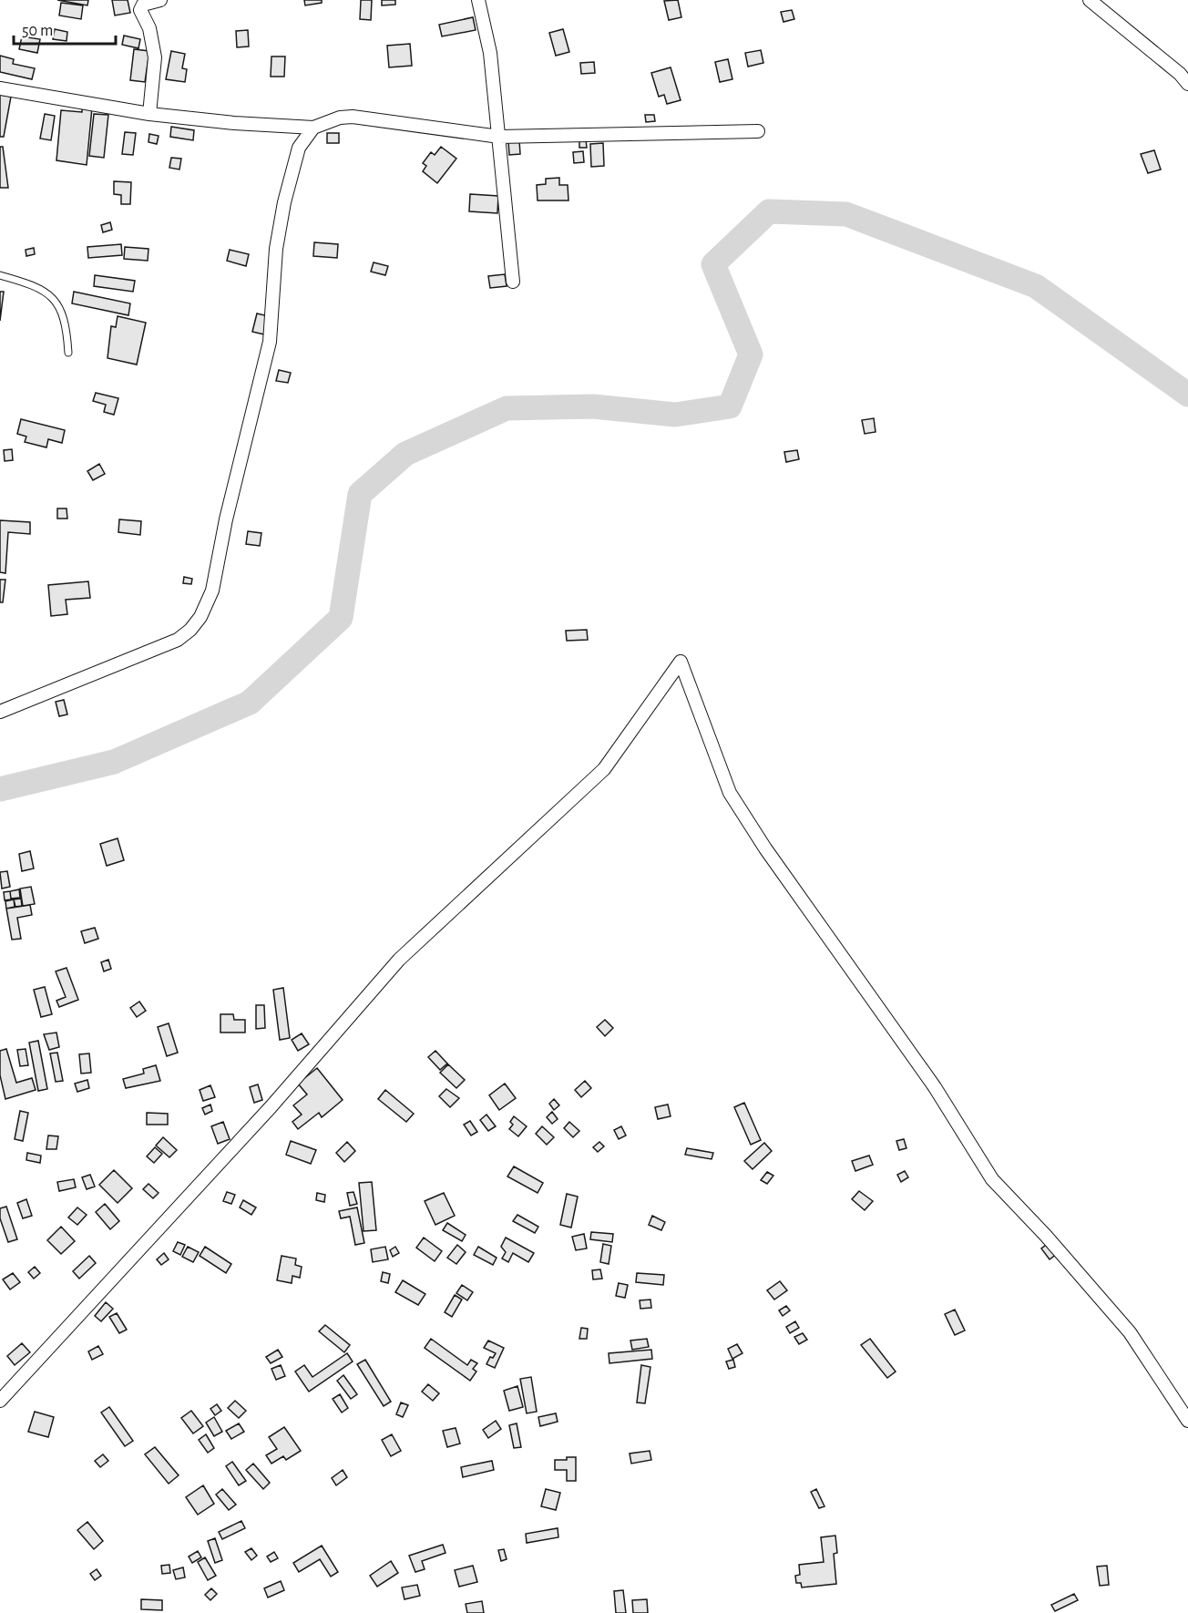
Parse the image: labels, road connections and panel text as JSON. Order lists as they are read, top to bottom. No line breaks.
{"scale_bar":"50 m"}
